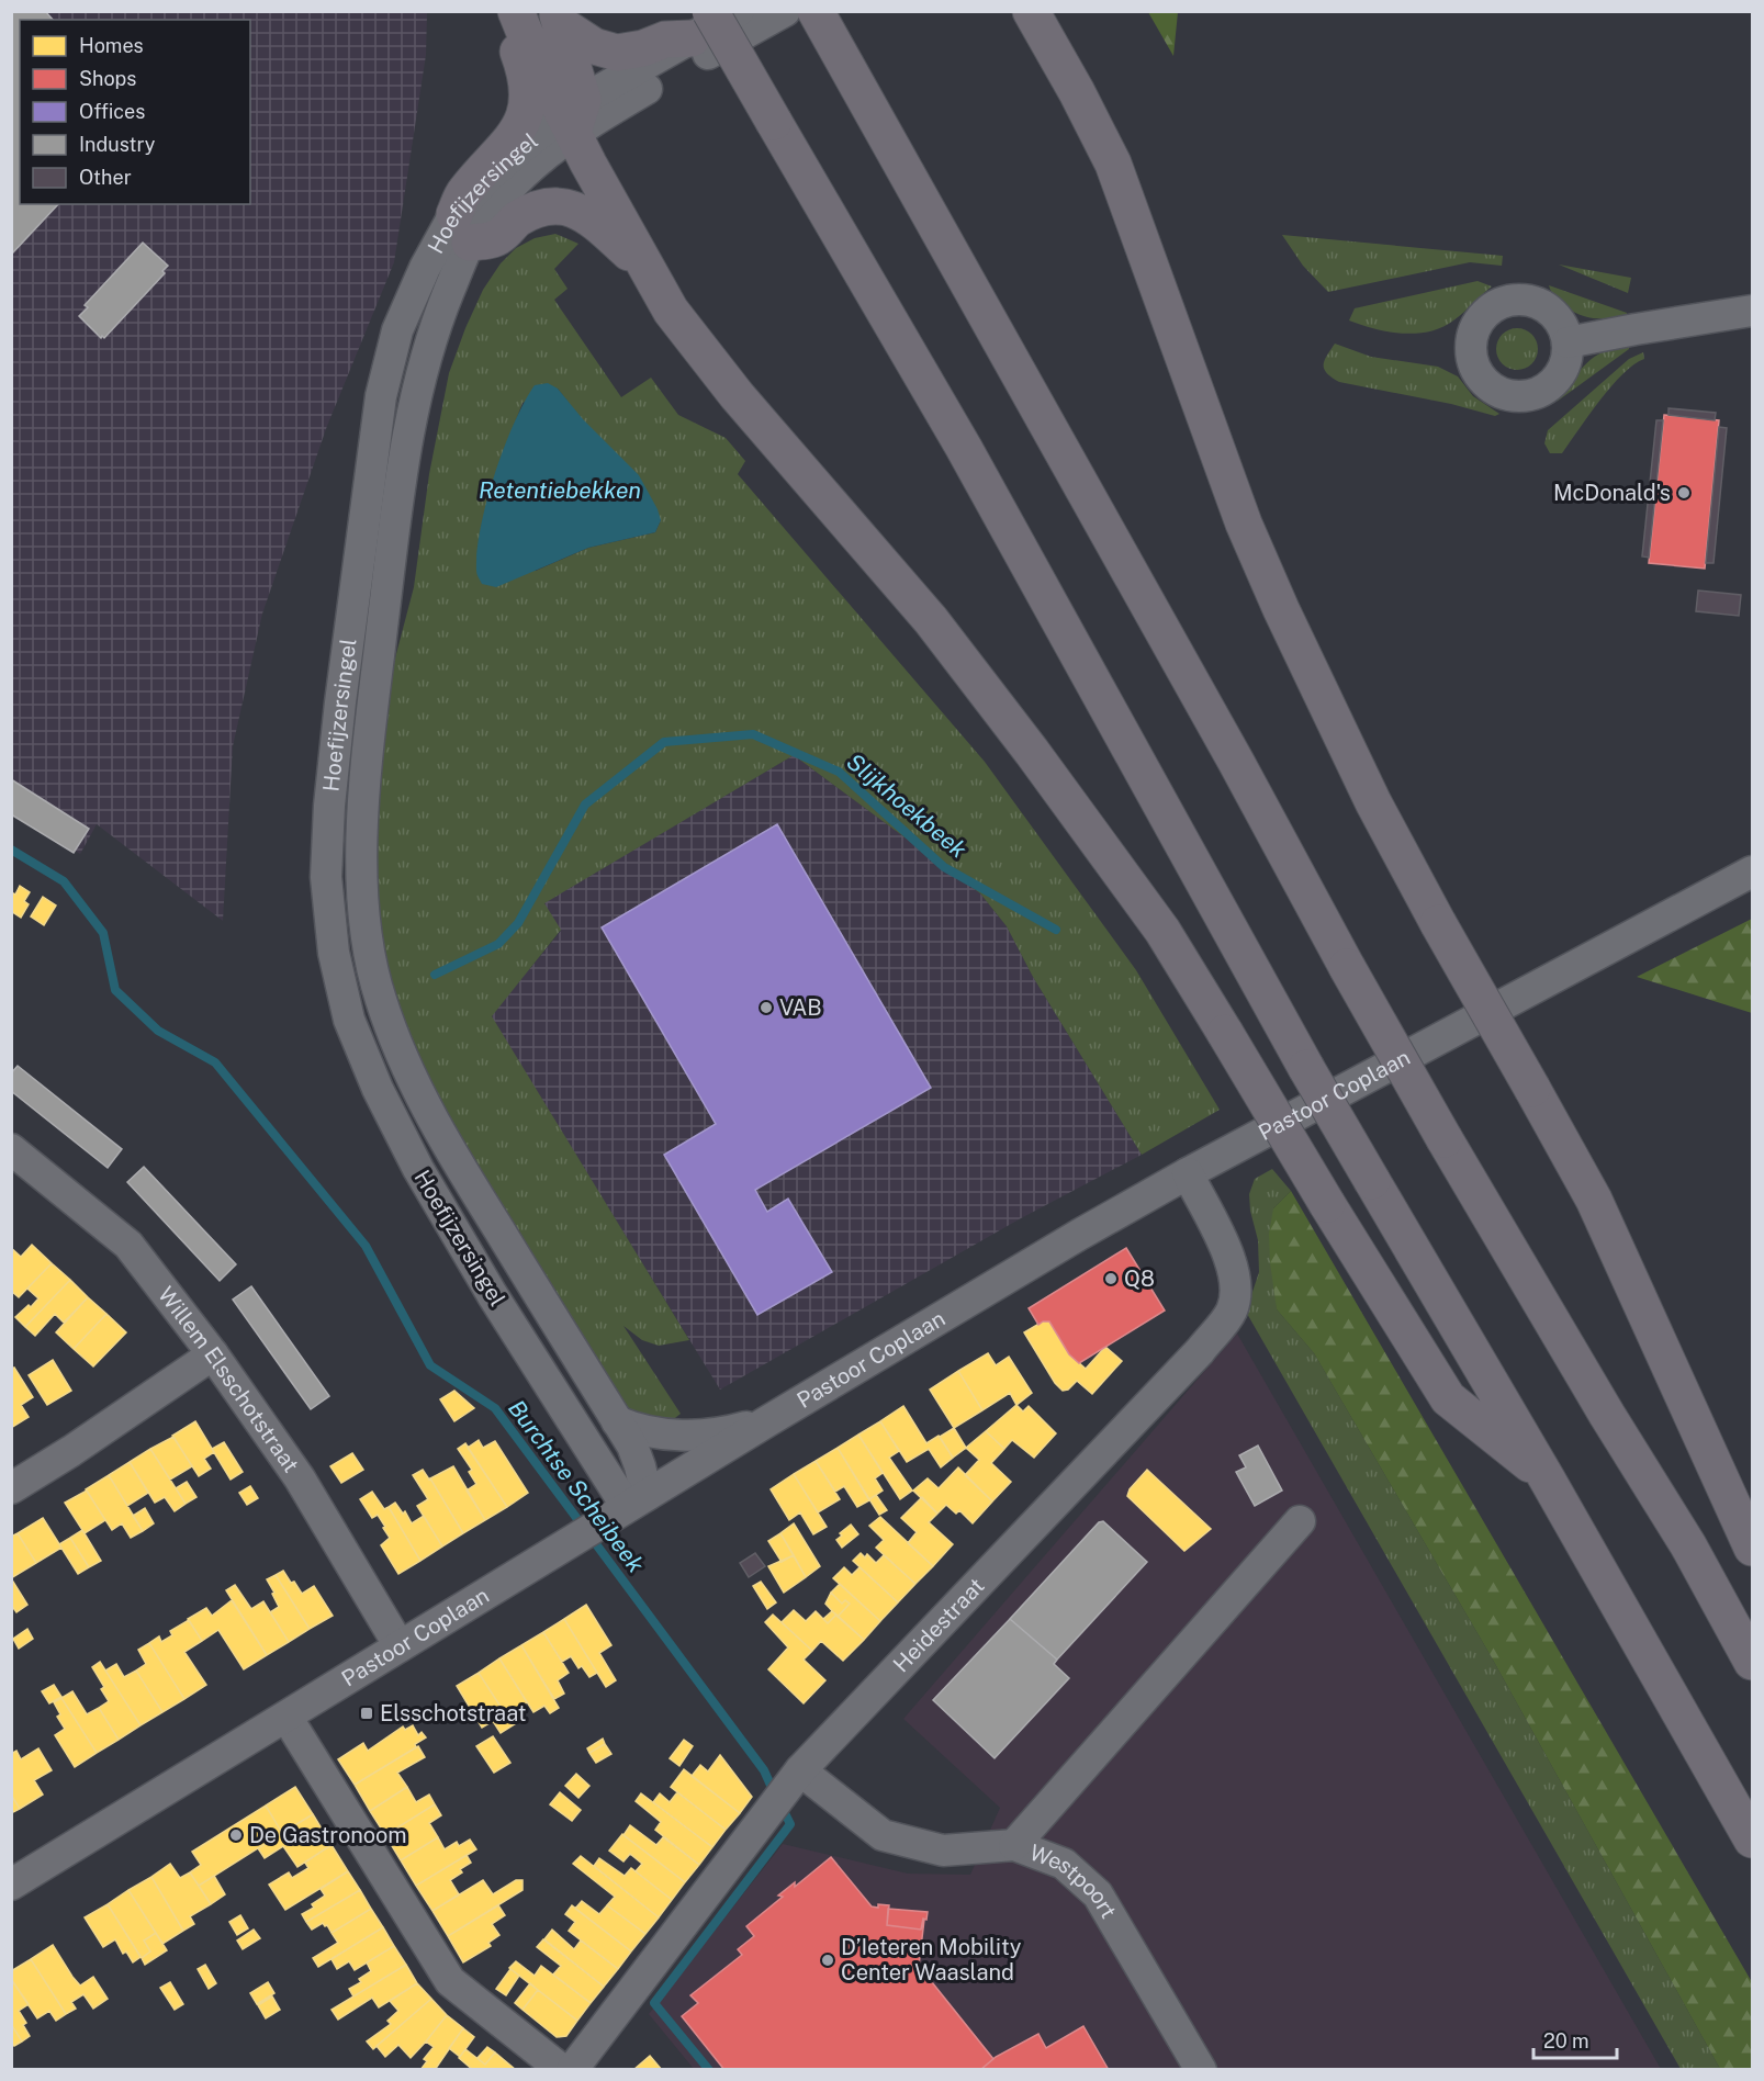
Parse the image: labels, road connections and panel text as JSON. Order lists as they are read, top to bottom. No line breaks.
{"streets":{"street":["Hoefijzersingel","Pastoor Coplaan","Willem Elsschotstraat","Heidestraat","Westpoort"]},"crossings":[["Hoefijzersingel","Pastoor Coplaan"],["Pastoor Coplaan","Willem Elsschotstraat"],["Pastoor Coplaan","Heidestraat"],["Heidestraat","Westpoort"]],"water":["Retentiebekken","Slijkhoekbeek","Burchtse Scheibeek"],"places":{"other":["McDonald's","VAB","Q8","De Gastronoom","D’Ieteren Mobility Center Waasland"],"transit":["Elsschotstraat"]},"legend":["Homes","Shops","Offices","Industry","Other"],"scale_bar":"20 m"}
